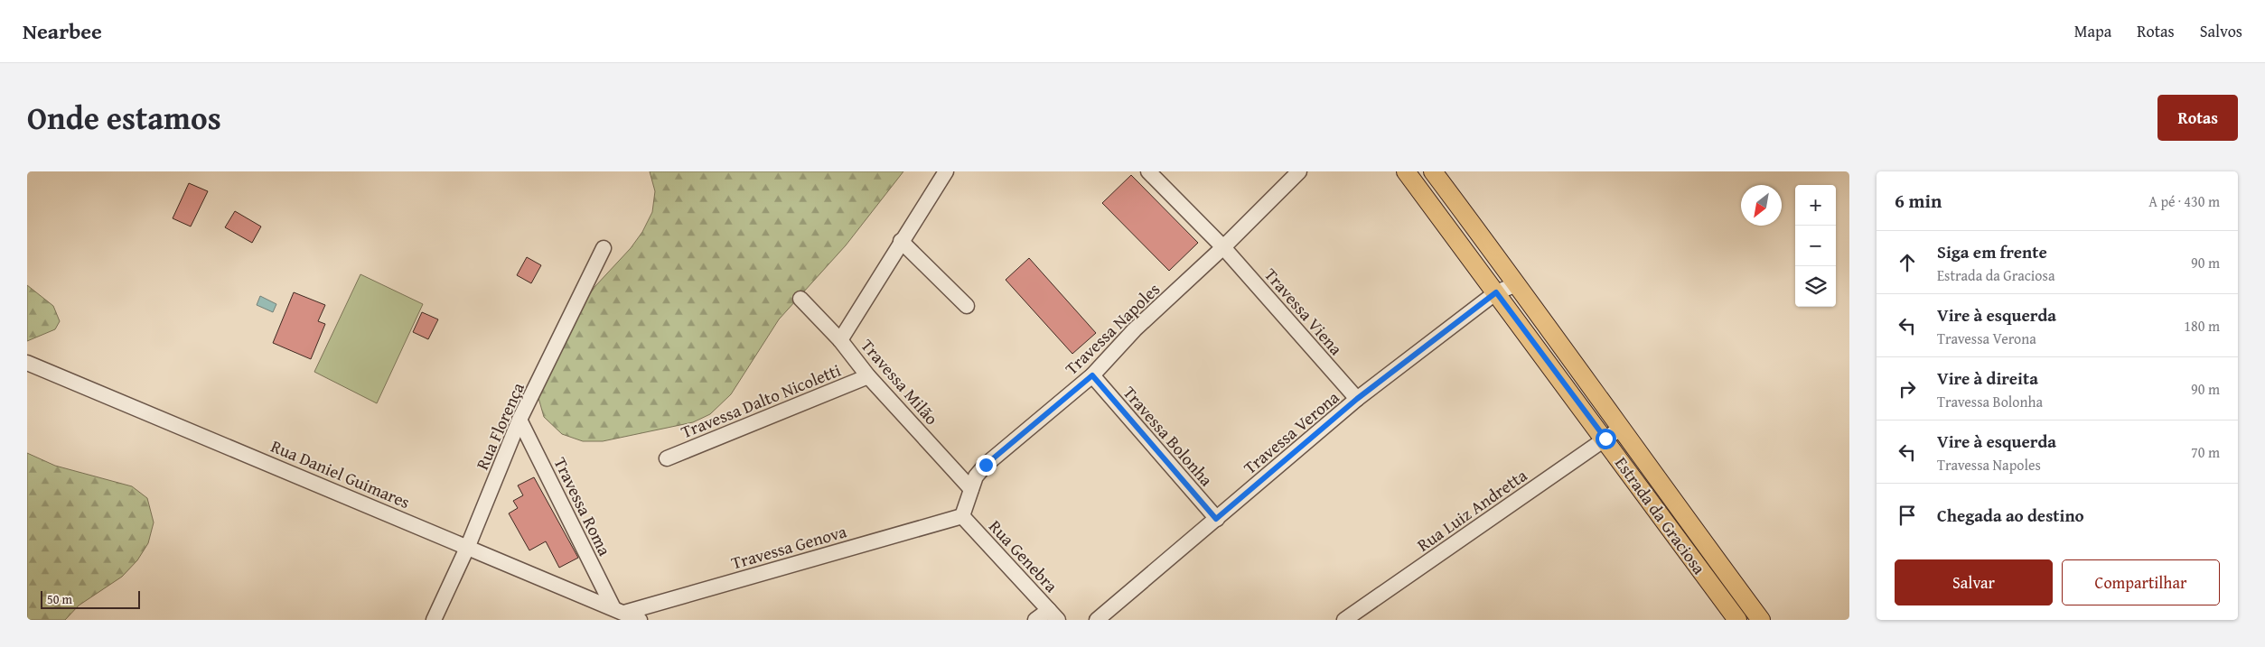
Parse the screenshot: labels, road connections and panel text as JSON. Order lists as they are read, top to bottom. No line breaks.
{"streets":{"main road":["Estrada da Graciosa"],"street":["Travessa Viena","Travessa Napoles","Travessa Milão","Travessa Dalto Nicoletti","Rua Florença","Travessa Verona","Travessa Bolonha","Rua Daniel Guimares","Travessa Roma","Rua Luiz Andretta","Travessa Genova","Rua Genebra"]},"crossings":[["Travessa Viena","Travessa Napoles"],["Travessa Viena","Travessa Verona"],["Travessa Napoles","Travessa Milão"],["Travessa Napoles","Travessa Bolonha"],["Travessa Napoles","Travessa Genova"],["Travessa Napoles","Rua Genebra"],["Travessa Milão","Travessa Dalto Nicoletti"],["Rua Florença","Rua Daniel Guimares"],["Rua Florença","Travessa Roma"],["Travessa Verona","Travessa Bolonha"],["Travessa Verona","Estrada da Graciosa"],["Rua Daniel Guimares","Travessa Roma"],["Rua Daniel Guimares","Travessa Genova"],["Travessa Roma","Travessa Genova"],["Rua Luiz Andretta","Estrada da Graciosa"],["Travessa Genova","Rua Genebra"]],"scale_bar":"50 m","north":"bottom left","page":{"header":"Nearbee","nav":["Mapa","Rotas","Salvos"],"title":"Onde estamos","buttons":["Rotas",["Salvar","Compartilhar"]],"heading":["6 min","A pé · 430 m"],"map_buttons":["+","−"],"list":[["Siga em frente","Estrada da Graciosa","90 m"],["Vire à esquerda","Travessa Verona","180 m"],["Vire à direita","Travessa Bolonha","90 m"],["Vire à esquerda","Travessa Napoles","70 m"],"Chegada ao destino"],"scale":"50 m"}}
